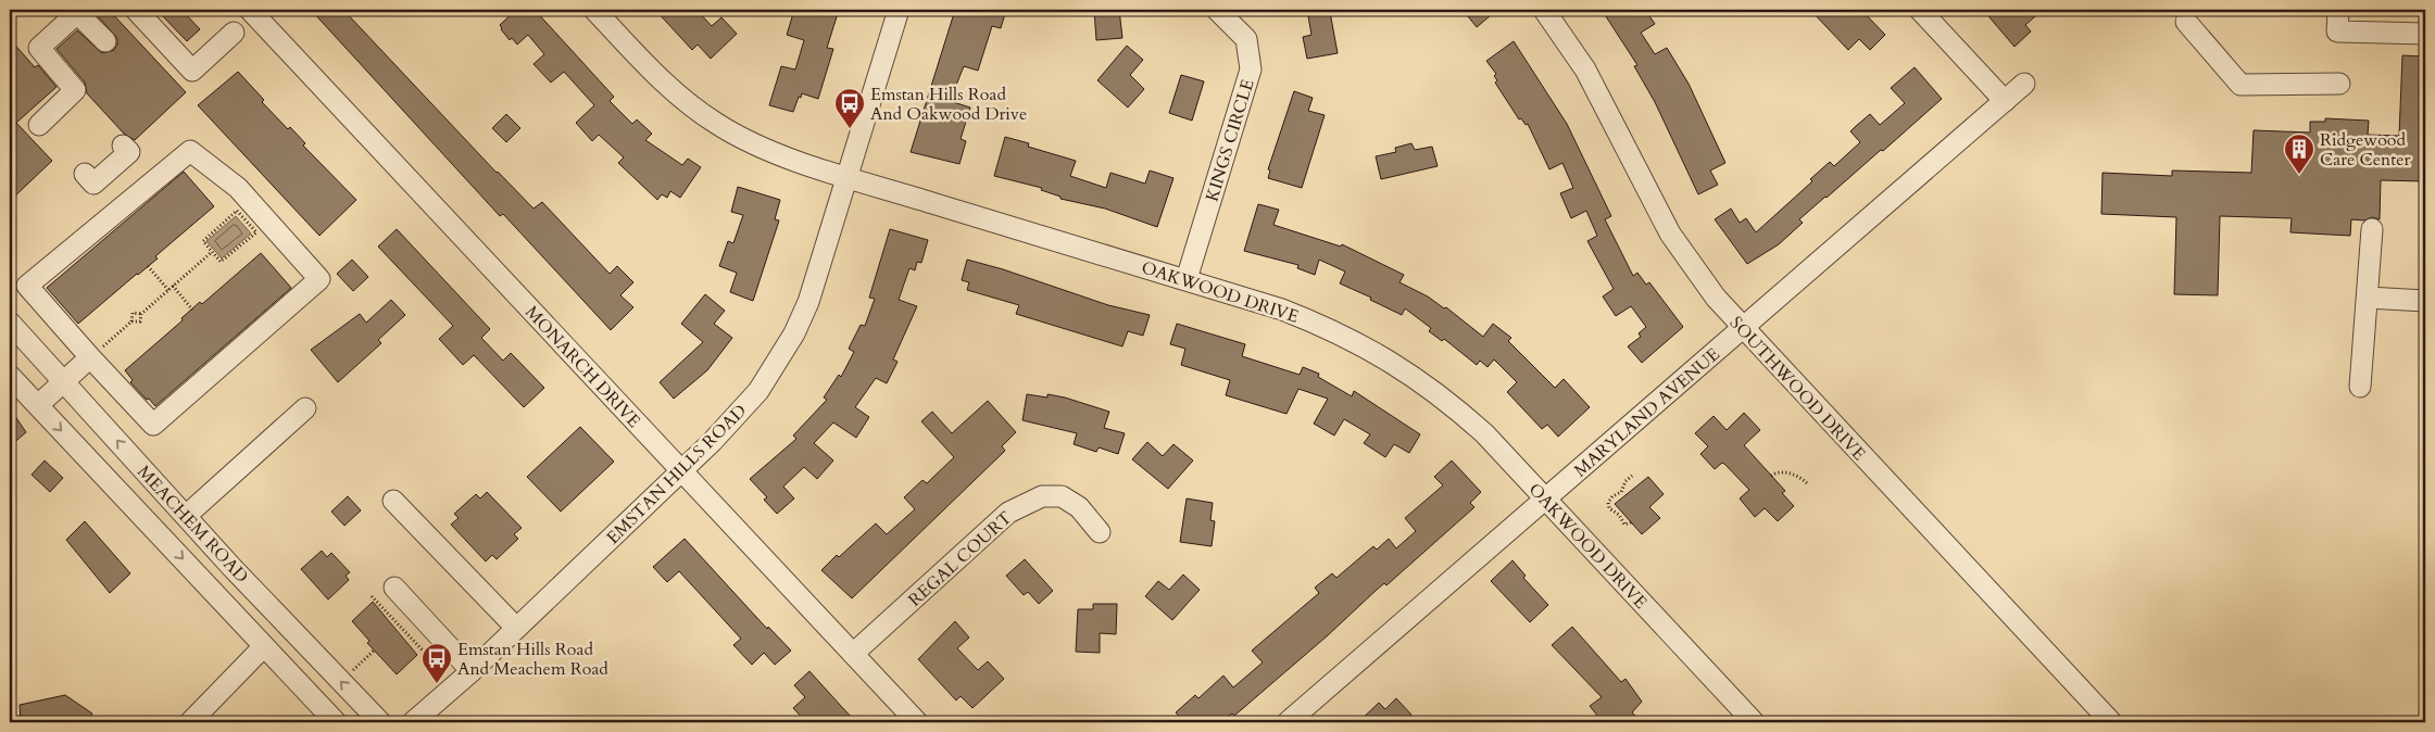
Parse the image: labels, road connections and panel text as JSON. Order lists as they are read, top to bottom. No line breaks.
{"streets":{"street":["KINGS CIRCLE","OAKWOOD DRIVE","MONARCH DRIVE","SOUTHWOOD DRIVE","MARYLAND AVENUE","EMSTAN HILLS ROAD","MEACHEM ROAD","REGAL COURT"]},"crossings":[["KINGS CIRCLE","OAKWOOD DRIVE"],["OAKWOOD DRIVE","MARYLAND AVENUE"],["OAKWOOD DRIVE","EMSTAN HILLS ROAD"],["MONARCH DRIVE","EMSTAN HILLS ROAD"],["MONARCH DRIVE","REGAL COURT"],["SOUTHWOOD DRIVE","MARYLAND AVENUE"]],"places":{"bus stop":["Emstan Hills Road And Oakwood Drive","Emstan Hills Road And Meachem Road"],"building":["Ridgewood Care Center"]}}
